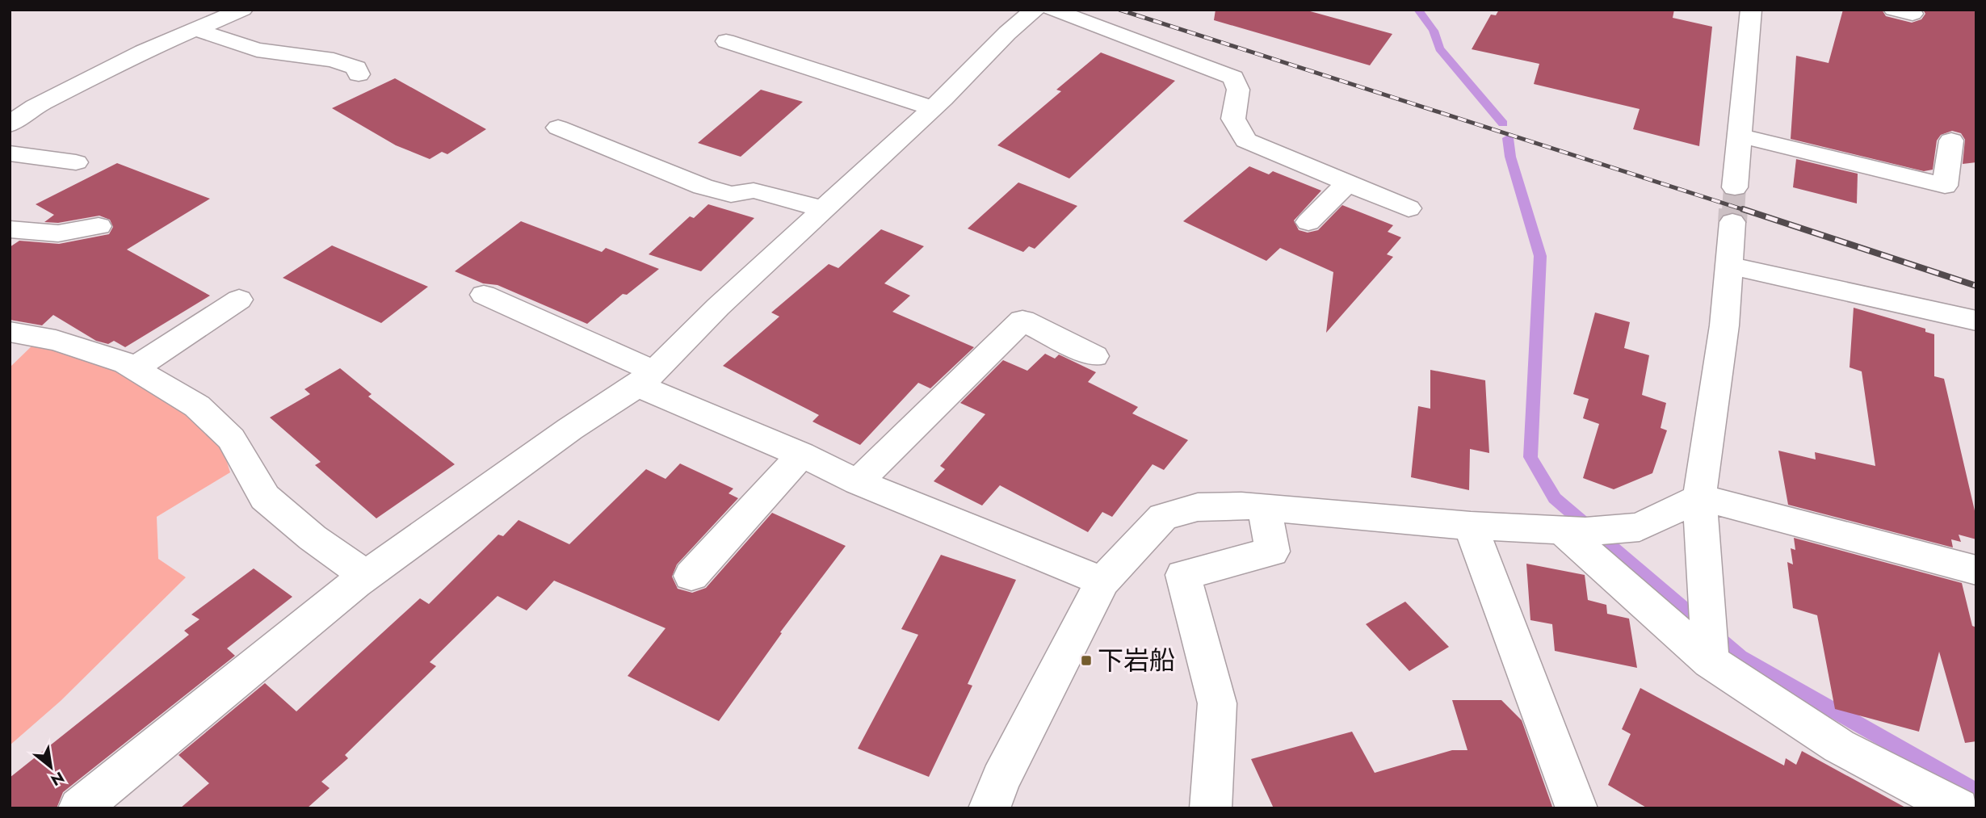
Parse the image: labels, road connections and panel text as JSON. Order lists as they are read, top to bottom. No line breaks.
{"places":{"transit":["下岩船"]},"north":"bottom right"}
